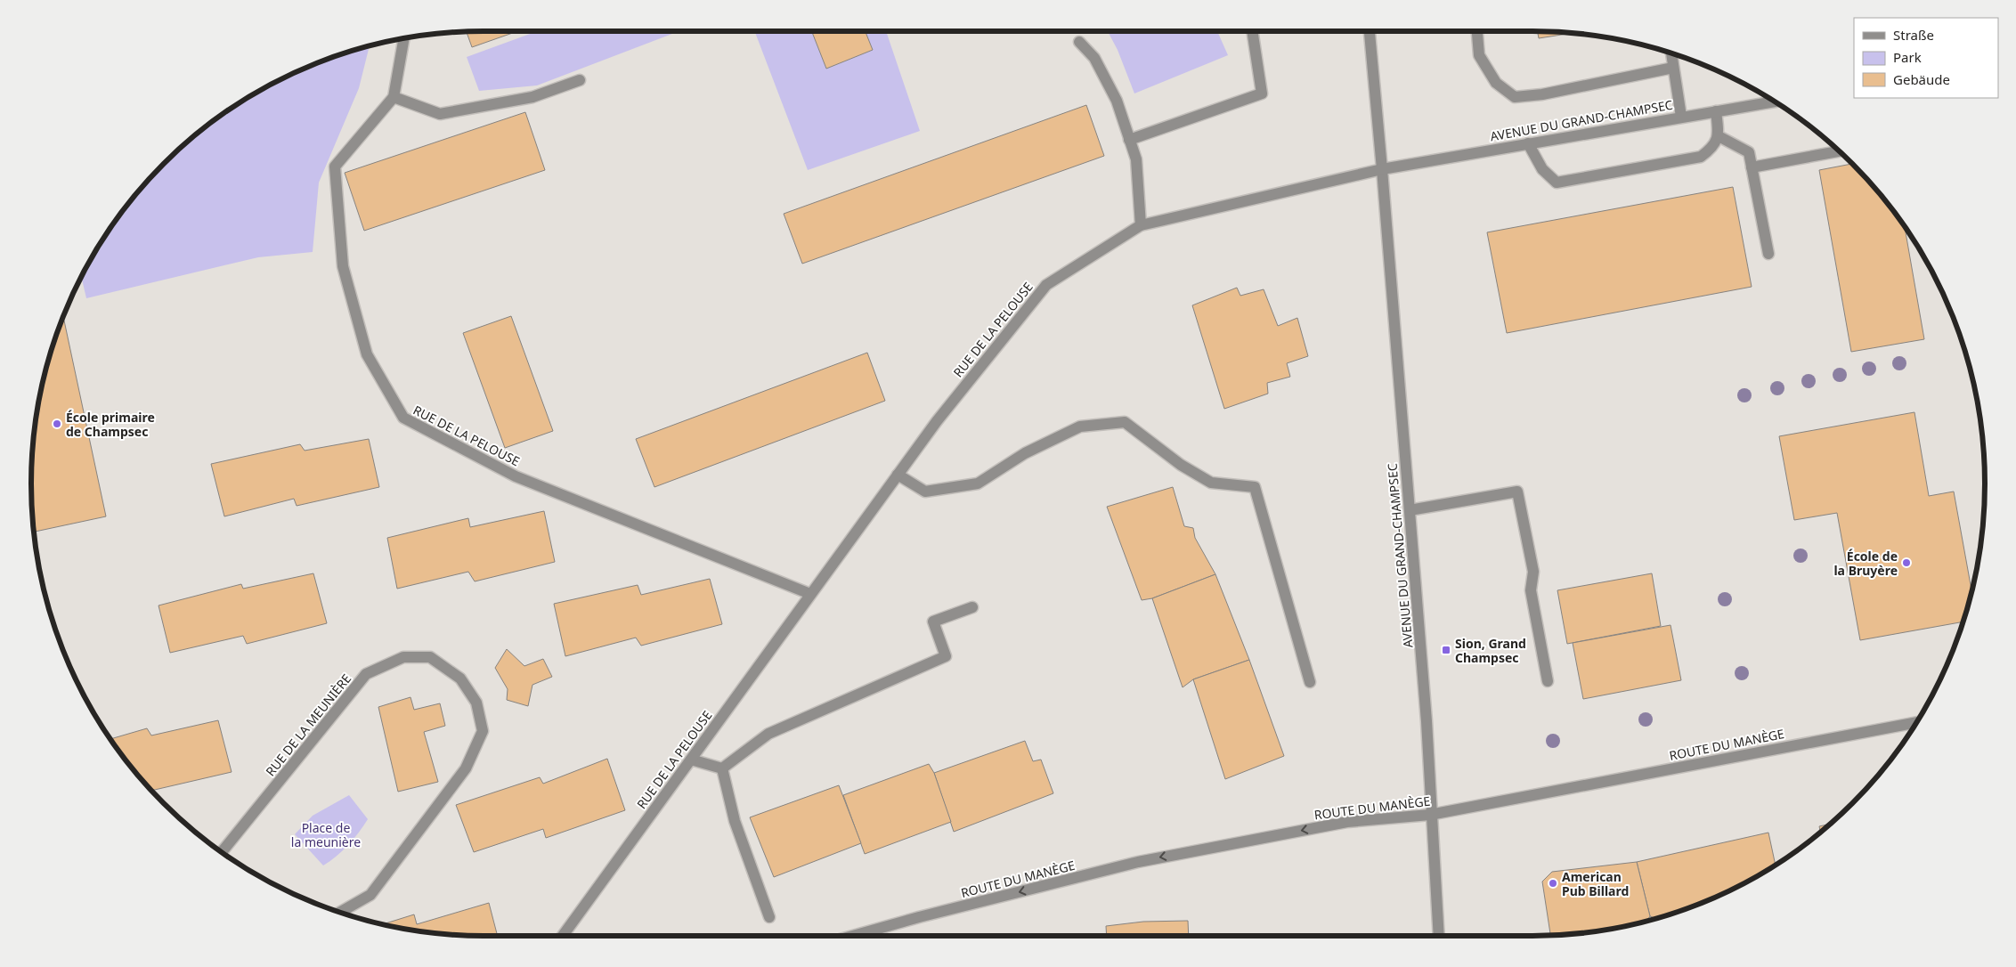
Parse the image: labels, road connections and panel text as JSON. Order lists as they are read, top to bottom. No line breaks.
{"streets":{"street":["AVENUE DU GRAND-CHAMPSEC","RUE DE LA PELOUSE","RUE DE LA MEUNIÈRE","ROUTE DU MANÈGE"]},"crossings":[["AVENUE DU GRAND-CHAMPSEC","RUE DE LA PELOUSE"],["AVENUE DU GRAND-CHAMPSEC","ROUTE DU MANÈGE"]],"one_way":["ROUTE DU MANÈGE"],"parks":["Place de la meunière"],"places":{"other":["École primaire de Champsec","École de la Bruyère","American Pub Billard"],"transit":["Sion, Grand Champsec"]},"legend":["Straße","Park","Gebäude"]}
